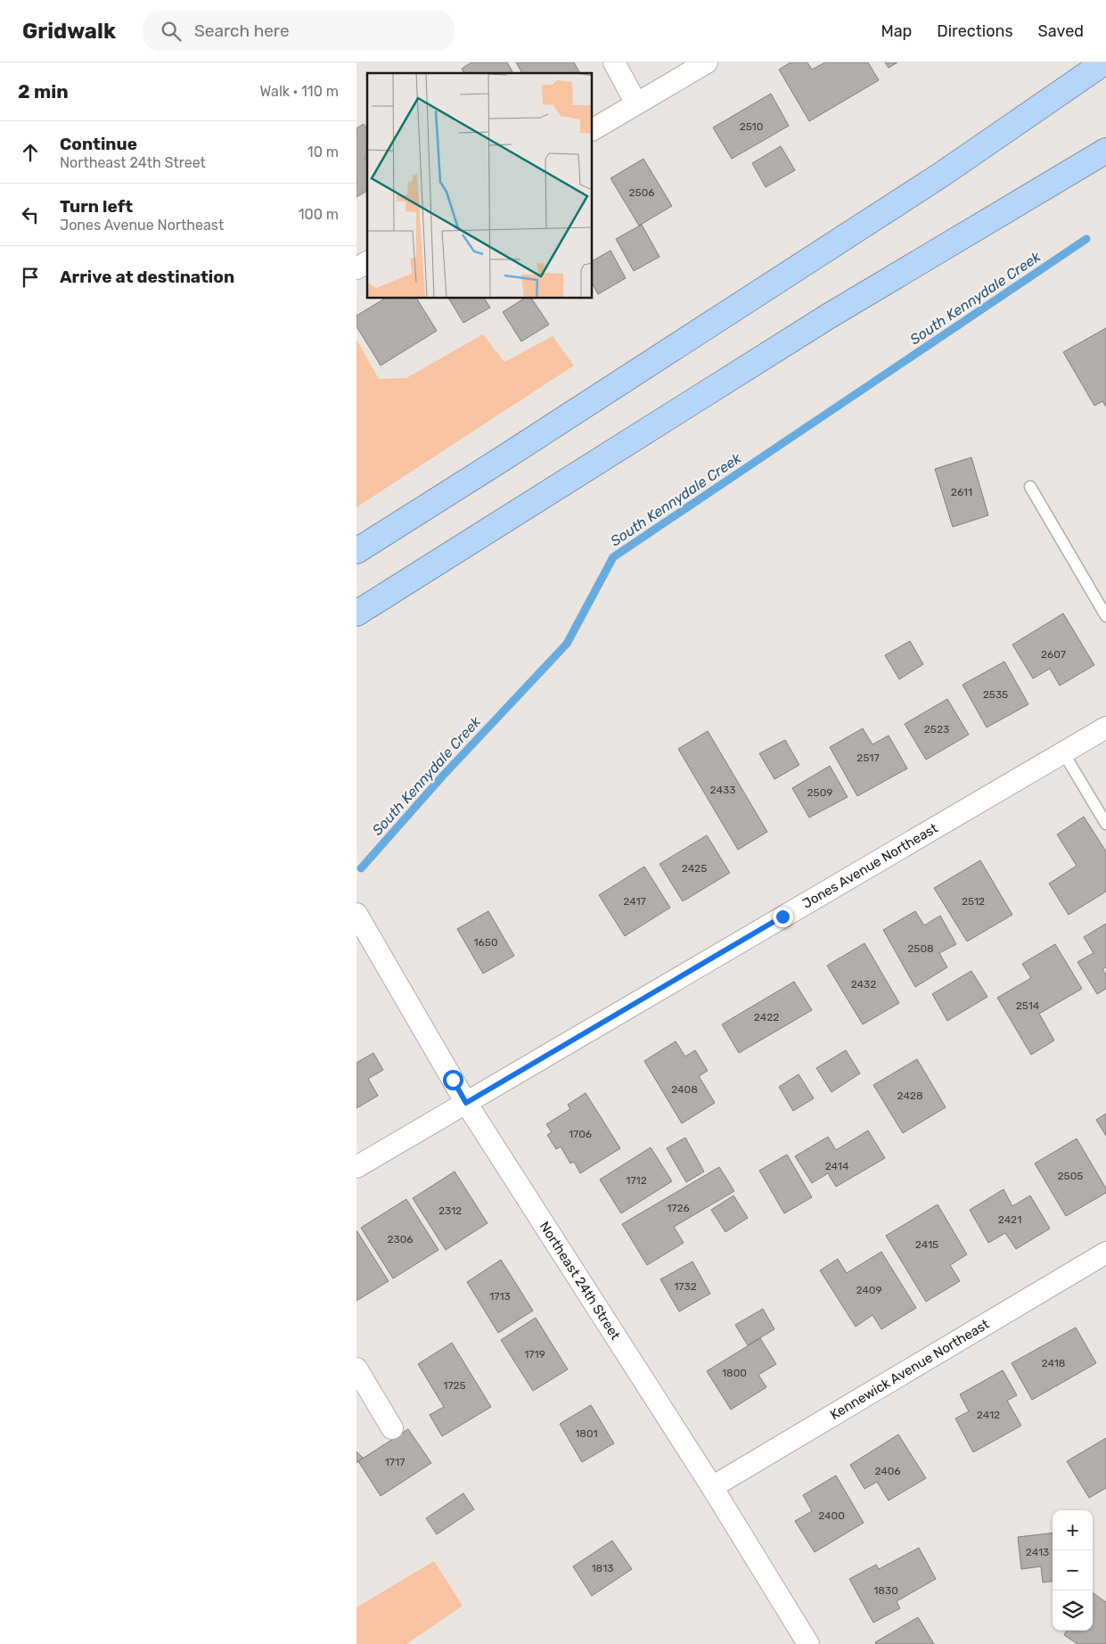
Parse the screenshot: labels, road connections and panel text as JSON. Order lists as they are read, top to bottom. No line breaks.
{"streets":{"street":["Jones Avenue Northeast","Northeast 24th Street","Kennewick Avenue Northeast"]},"crossings":[["Jones Avenue Northeast","Northeast 24th Street"],["Northeast 24th Street","Kennewick Avenue Northeast"]],"water":["South Kennydale Creek"],"house_numbers":["2510","2506","2611","2607","2535","2523","2517","2433","2509","2425","2417","2512","1650","2508","2432","2514","2422","2408","2428","1706","2414","2505","1712","1726","2312","2421","2306","2415","1732","2409","1713","1719","2418","1800","1725","2412","1801","1717","2406","2400","2413","1813","1830"],"page":{"header":"Gridwalk","search":"Search here","nav":["Map","Directions","Saved"],"heading":["2 min","Walk · 110 m"],"list":[["Continue","Northeast 24th Street","10 m"],["Turn left","Jones Avenue Northeast","100 m"],"Arrive at destination"],"map_buttons":["+","−"]}}
